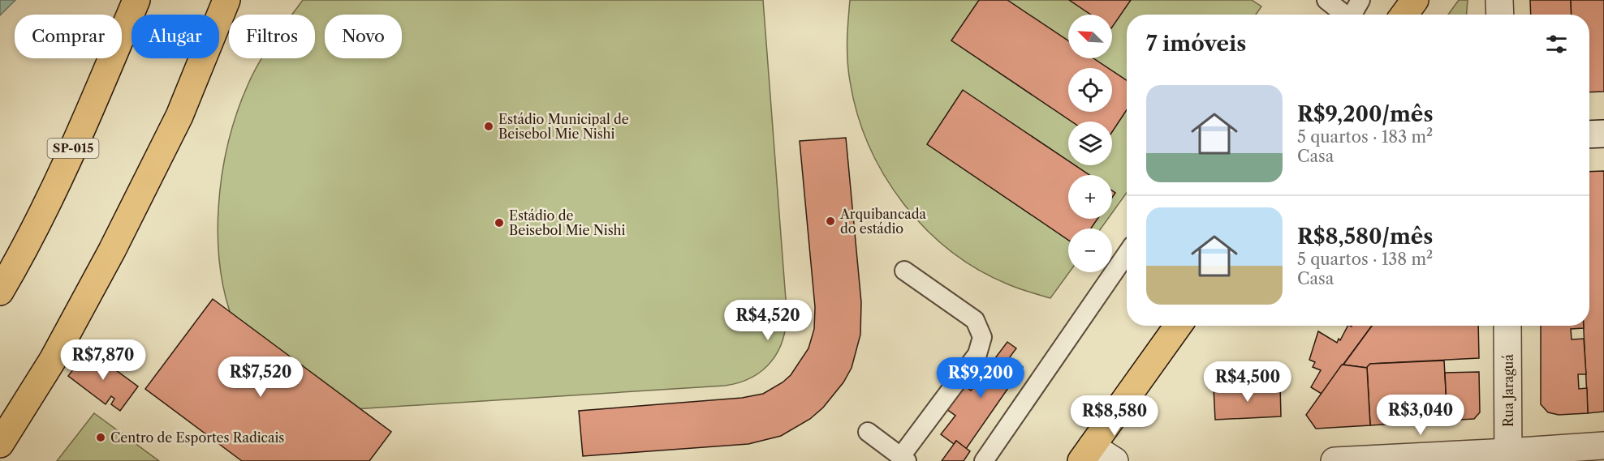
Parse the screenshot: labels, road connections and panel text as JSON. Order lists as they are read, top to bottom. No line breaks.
{"streets":{"highway":["SP-015"],"street":["Rua Jaraguá"]},"places":["Estádio Municipal de Beisebol Mie Nishi","Arquibancada do estádio","Estádio de Beisebol Mie Nishi","Centro de Esportes Radicais"],"north":"top left","page":{"map_buttons":["+","−"],"chip":["Comprar","Alugar","Filtros","Novo"],"heading":"7 imóveis","list":[{"name":"R$9,200/mês","note":"5 quartos · 183 m² · Casa"},{"name":"R$8,580/mês","note":"5 quartos · 138 m² · Casa"}],"price":["R$4,520","R$7,870","R$7,520","R$9,200","R$4,500","R$3,040","R$8,580"]}}
